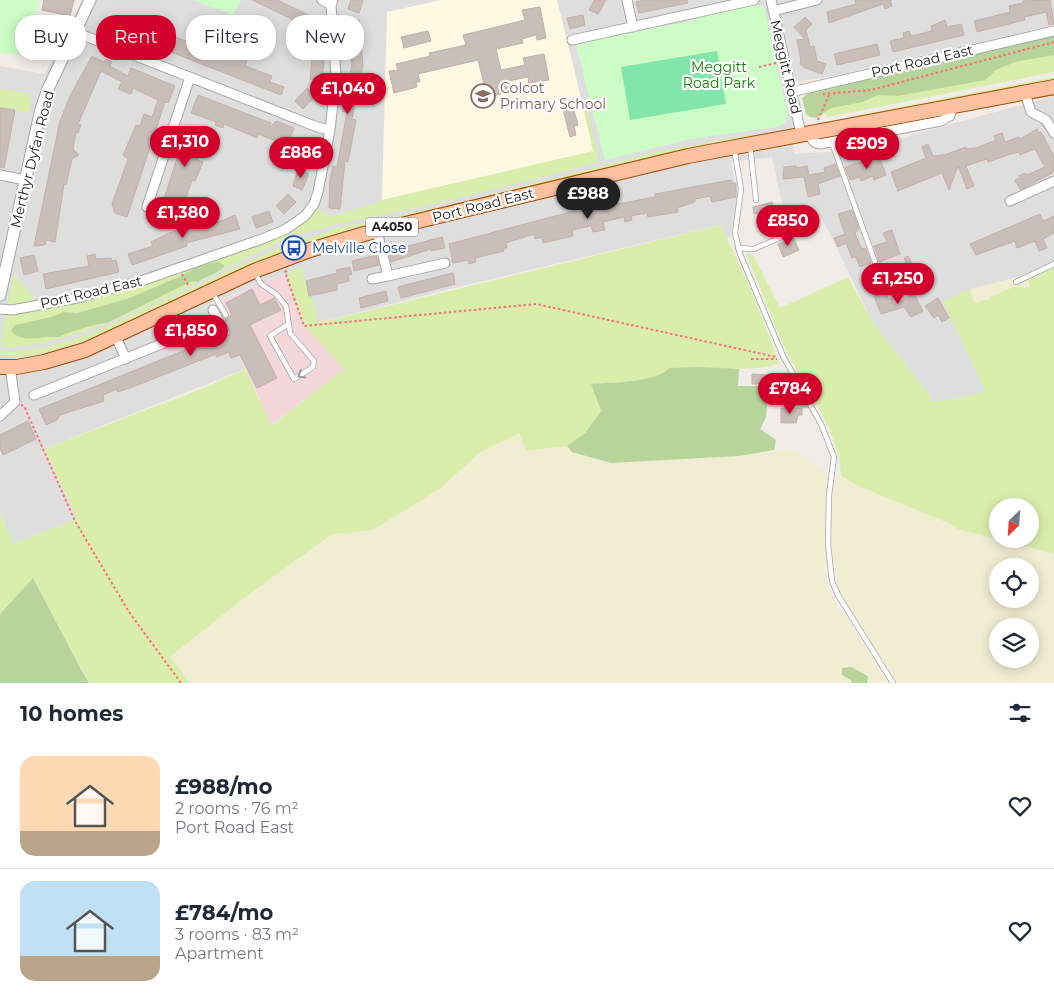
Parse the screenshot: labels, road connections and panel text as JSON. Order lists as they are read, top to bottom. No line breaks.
{"streets":{"main road":["Port Road East","A4050"],"street":["Meggitt Road","Merthyr Dyfan Road"]},"crossings":[["Port Road East","Meggitt Road"]],"parks":["Meggitt Road Park"],"places":{"school or university":["Colcot Primary School"],"bus stop":["Melville Close"]},"north":"bottom left","page":{"chip":["Buy","Rent","Filters","New"],"price":["£1,040","£1,310","£909","£886","£988","£1,380","£850","£1,250","£1,850","£784"],"heading":"10 homes","list":[{"name":"£988/mo","note":"2 rooms · 76 m² · Port Road East"},{"name":"£784/mo","note":"3 rooms · 83 m² · Apartment"}]}}
